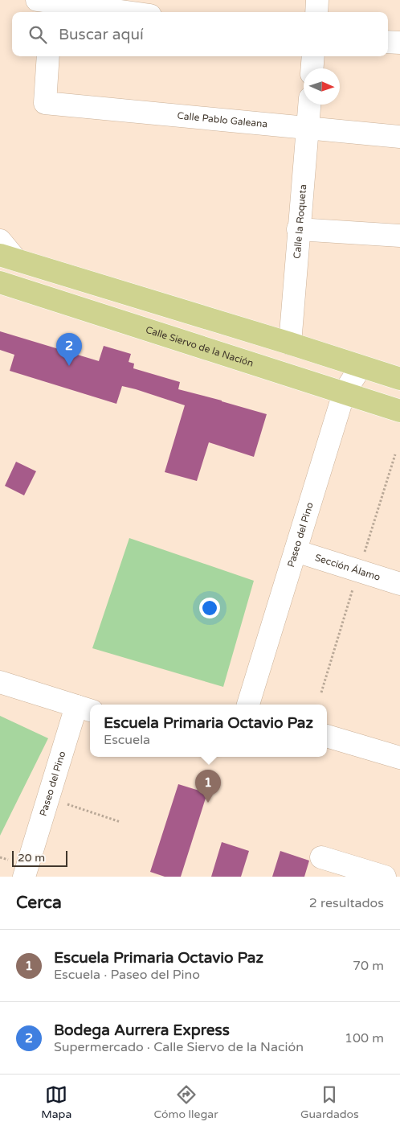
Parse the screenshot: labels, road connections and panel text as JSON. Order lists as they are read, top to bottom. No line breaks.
{"streets":{"main road":["Calle Siervo de la Nación"],"street":["Calle Pablo Galeana","Calle la Roqueta","Paseo del Pino","Sección Álamo"]},"crossings":[["Calle Pablo Galeana","Calle la Roqueta"],["Calle Siervo de la Nación","Paseo del Pino"],["Paseo del Pino","Sección Álamo"]],"scale_bar":"20 m","north":"right","page":{"search":"Buscar aquí","pins":["2","1"],"popup":["Escuela Primaria Octavio Paz","Escuela"],"scale":"20 m","heading":["Cerca","2 resultados"],"list":[{"mark":"1","name":"Escuela Primaria Octavio Paz","note":"Escuela · Paseo del Pino","value":"70 m"},{"mark":"2","name":"Bodega Aurrera Express","note":"Supermercado · Calle Siervo de la Nación","value":"100 m"}],"nav":["Mapa","Cómo llegar","Guardados"]}}
